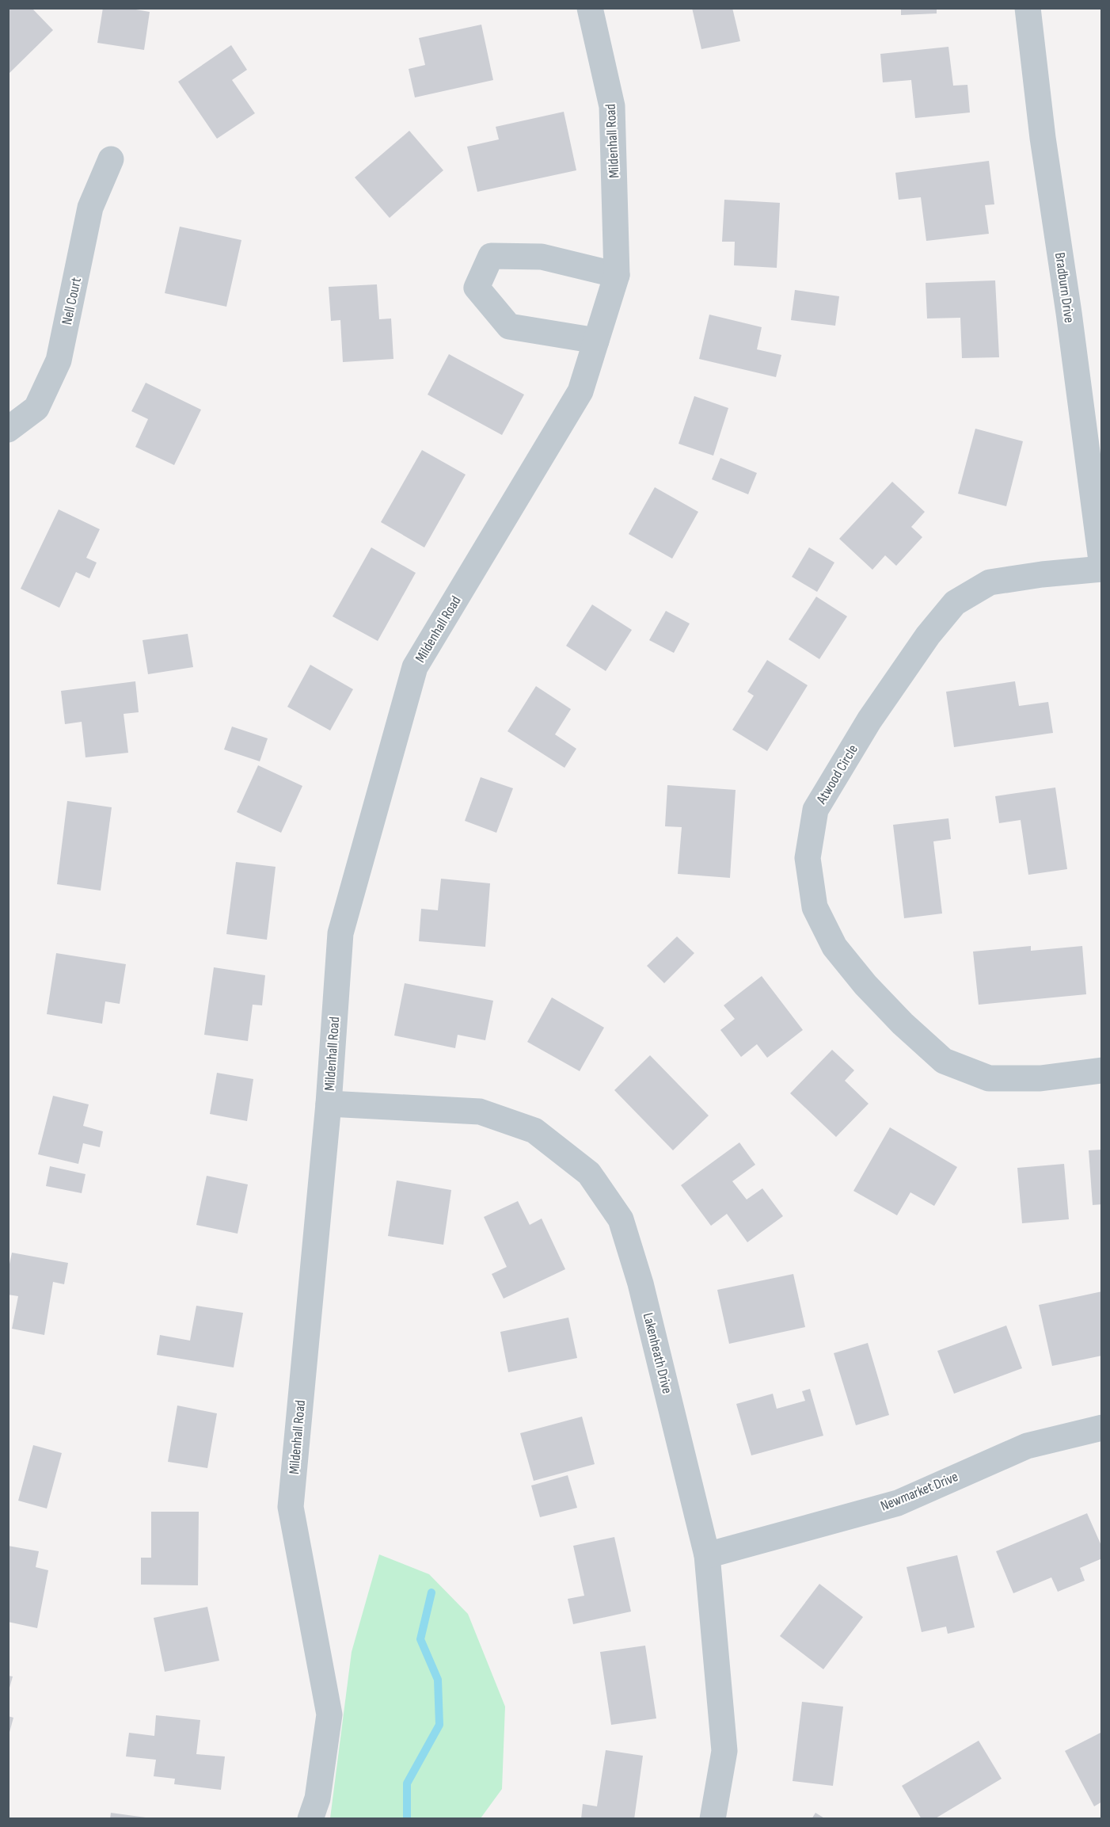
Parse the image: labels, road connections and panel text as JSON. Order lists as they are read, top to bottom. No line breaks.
{"streets":{"street":["Mildenhall Road","Bradburn Drive","Nell Court","Atwood Circle","Lakenheath Drive","Newmarket Drive"]},"crossings":[["Mildenhall Road","Lakenheath Drive"],["Bradburn Drive","Atwood Circle"],["Lakenheath Drive","Newmarket Drive"]]}
